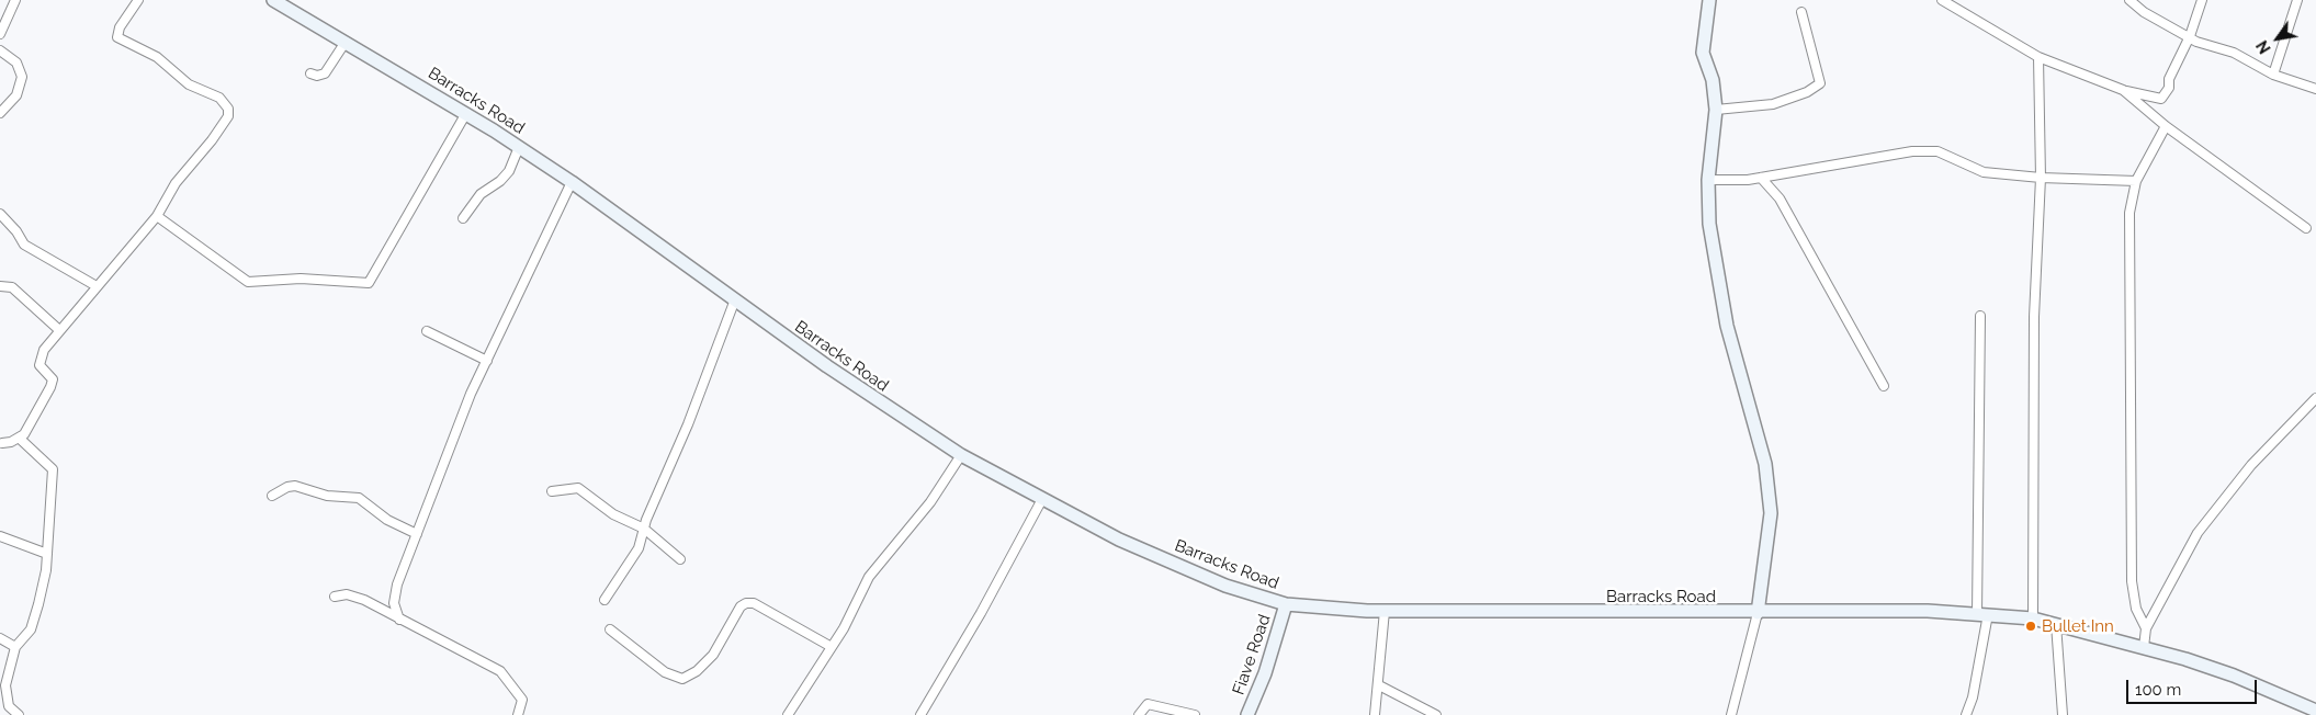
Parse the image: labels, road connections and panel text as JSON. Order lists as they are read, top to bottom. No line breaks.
{"streets":{"street":["Barracks Road","Fiave Road"]},"crossings":[["Barracks Road","Fiave Road"]],"places":["Bullet Inn"],"scale_bar":"100 m","north":"bottom left"}
